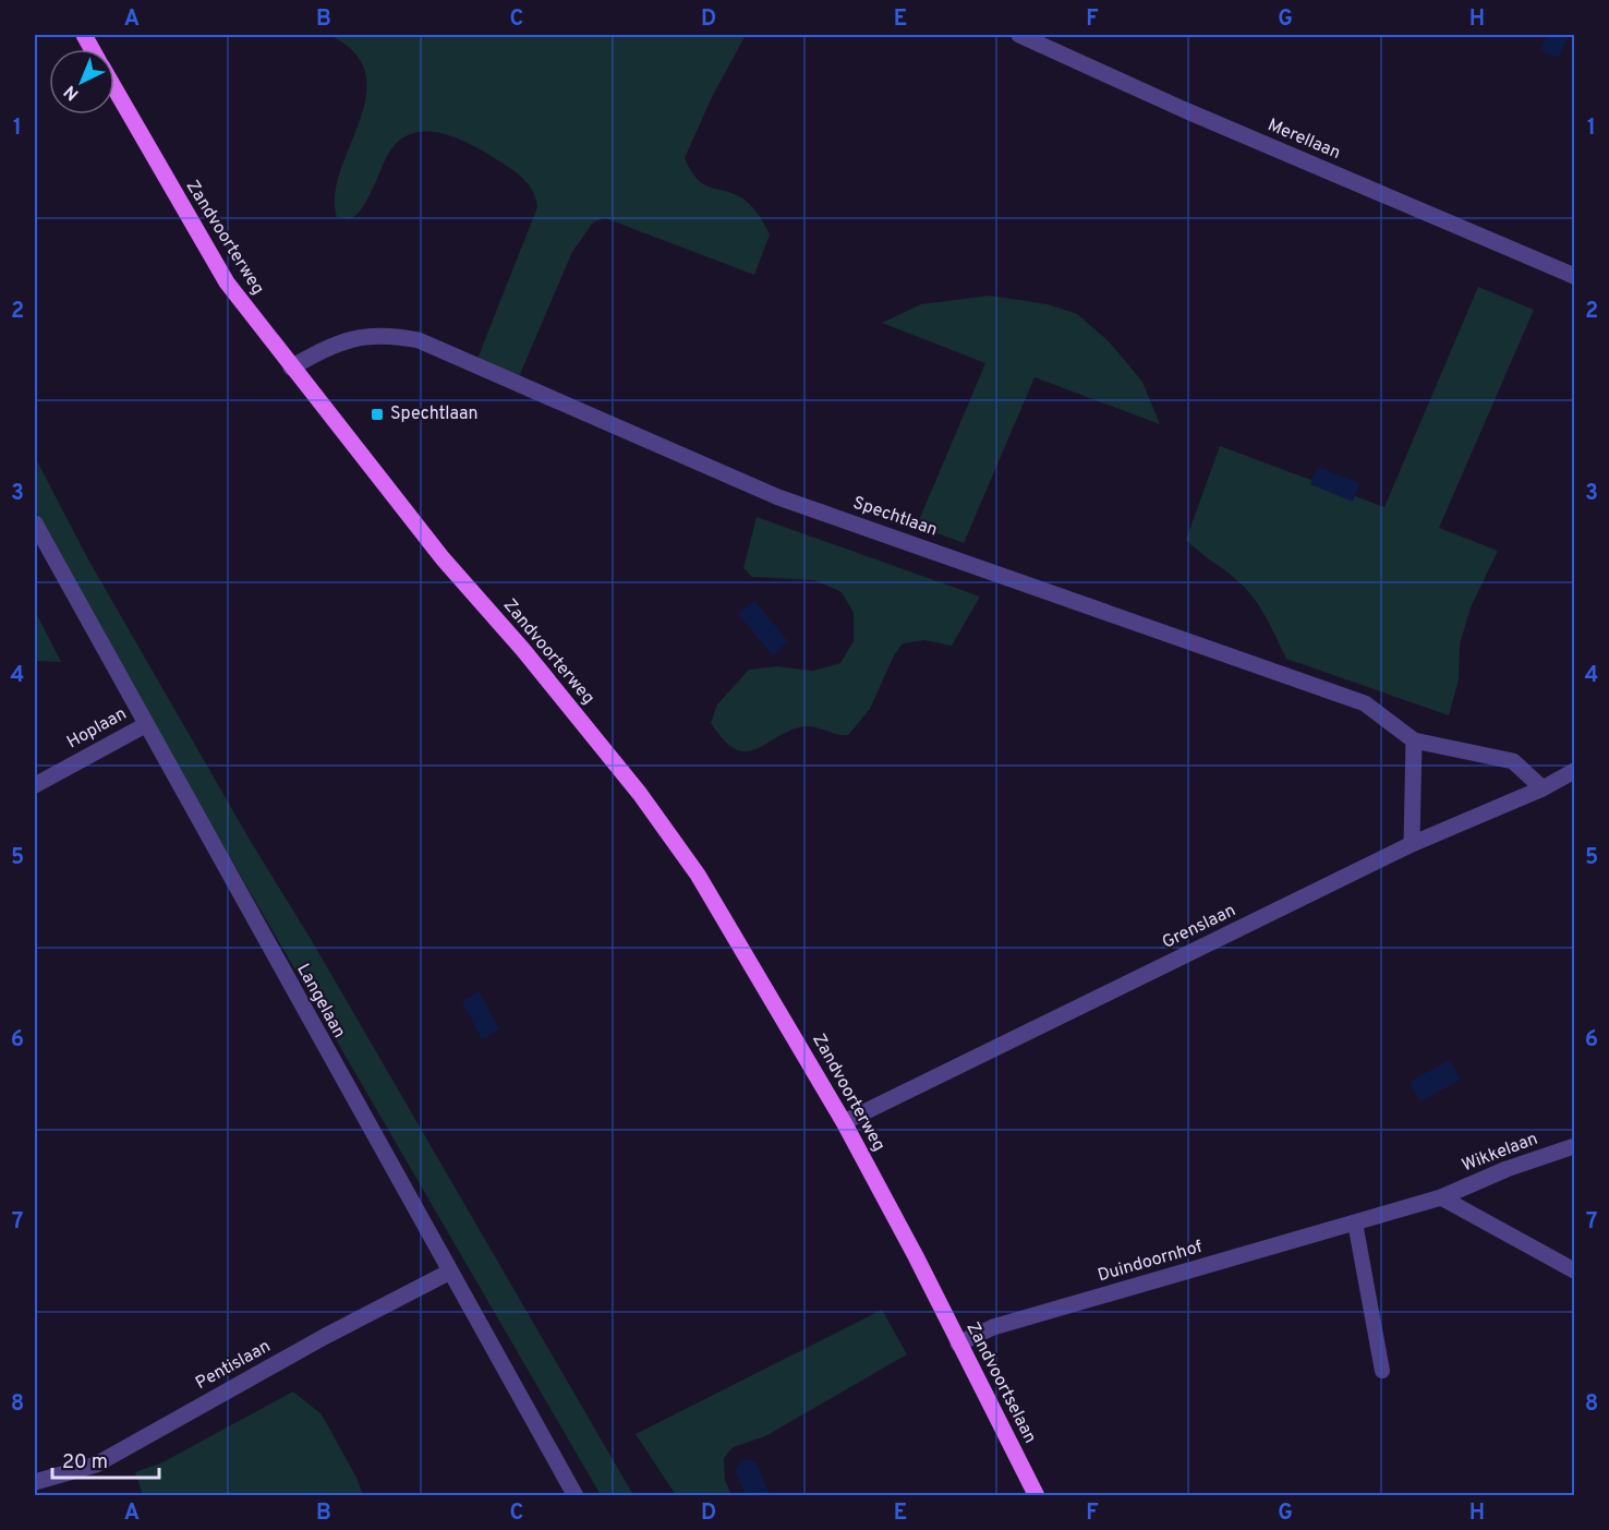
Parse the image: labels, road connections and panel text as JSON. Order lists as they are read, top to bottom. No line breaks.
{"streets":{"main road":["Zandvoorterweg","Zandvoortselaan"],"street":["Merellaan","Spechtlaan","Hoplaan","Grenslaan","Langelaan","Wikkelaan","Duindoornhof","Pentislaan"]},"crossings":[["Zandvoorterweg","Spechtlaan"],["Zandvoorterweg","Grenslaan"],["Zandvoorterweg","Zandvoortselaan"],["Spechtlaan","Grenslaan"],["Hoplaan","Langelaan"],["Langelaan","Pentislaan"],["Wikkelaan","Duindoornhof"],["Duindoornhof","Zandvoortselaan"]],"places":{"transit":["Spechtlaan"]},"scale_bar":"20 m","north":"bottom left","grid":{"columns":["A","B","C","D","E","F","G","H"],"rows":["1","2","3","4","5","6","7","8"]}}
